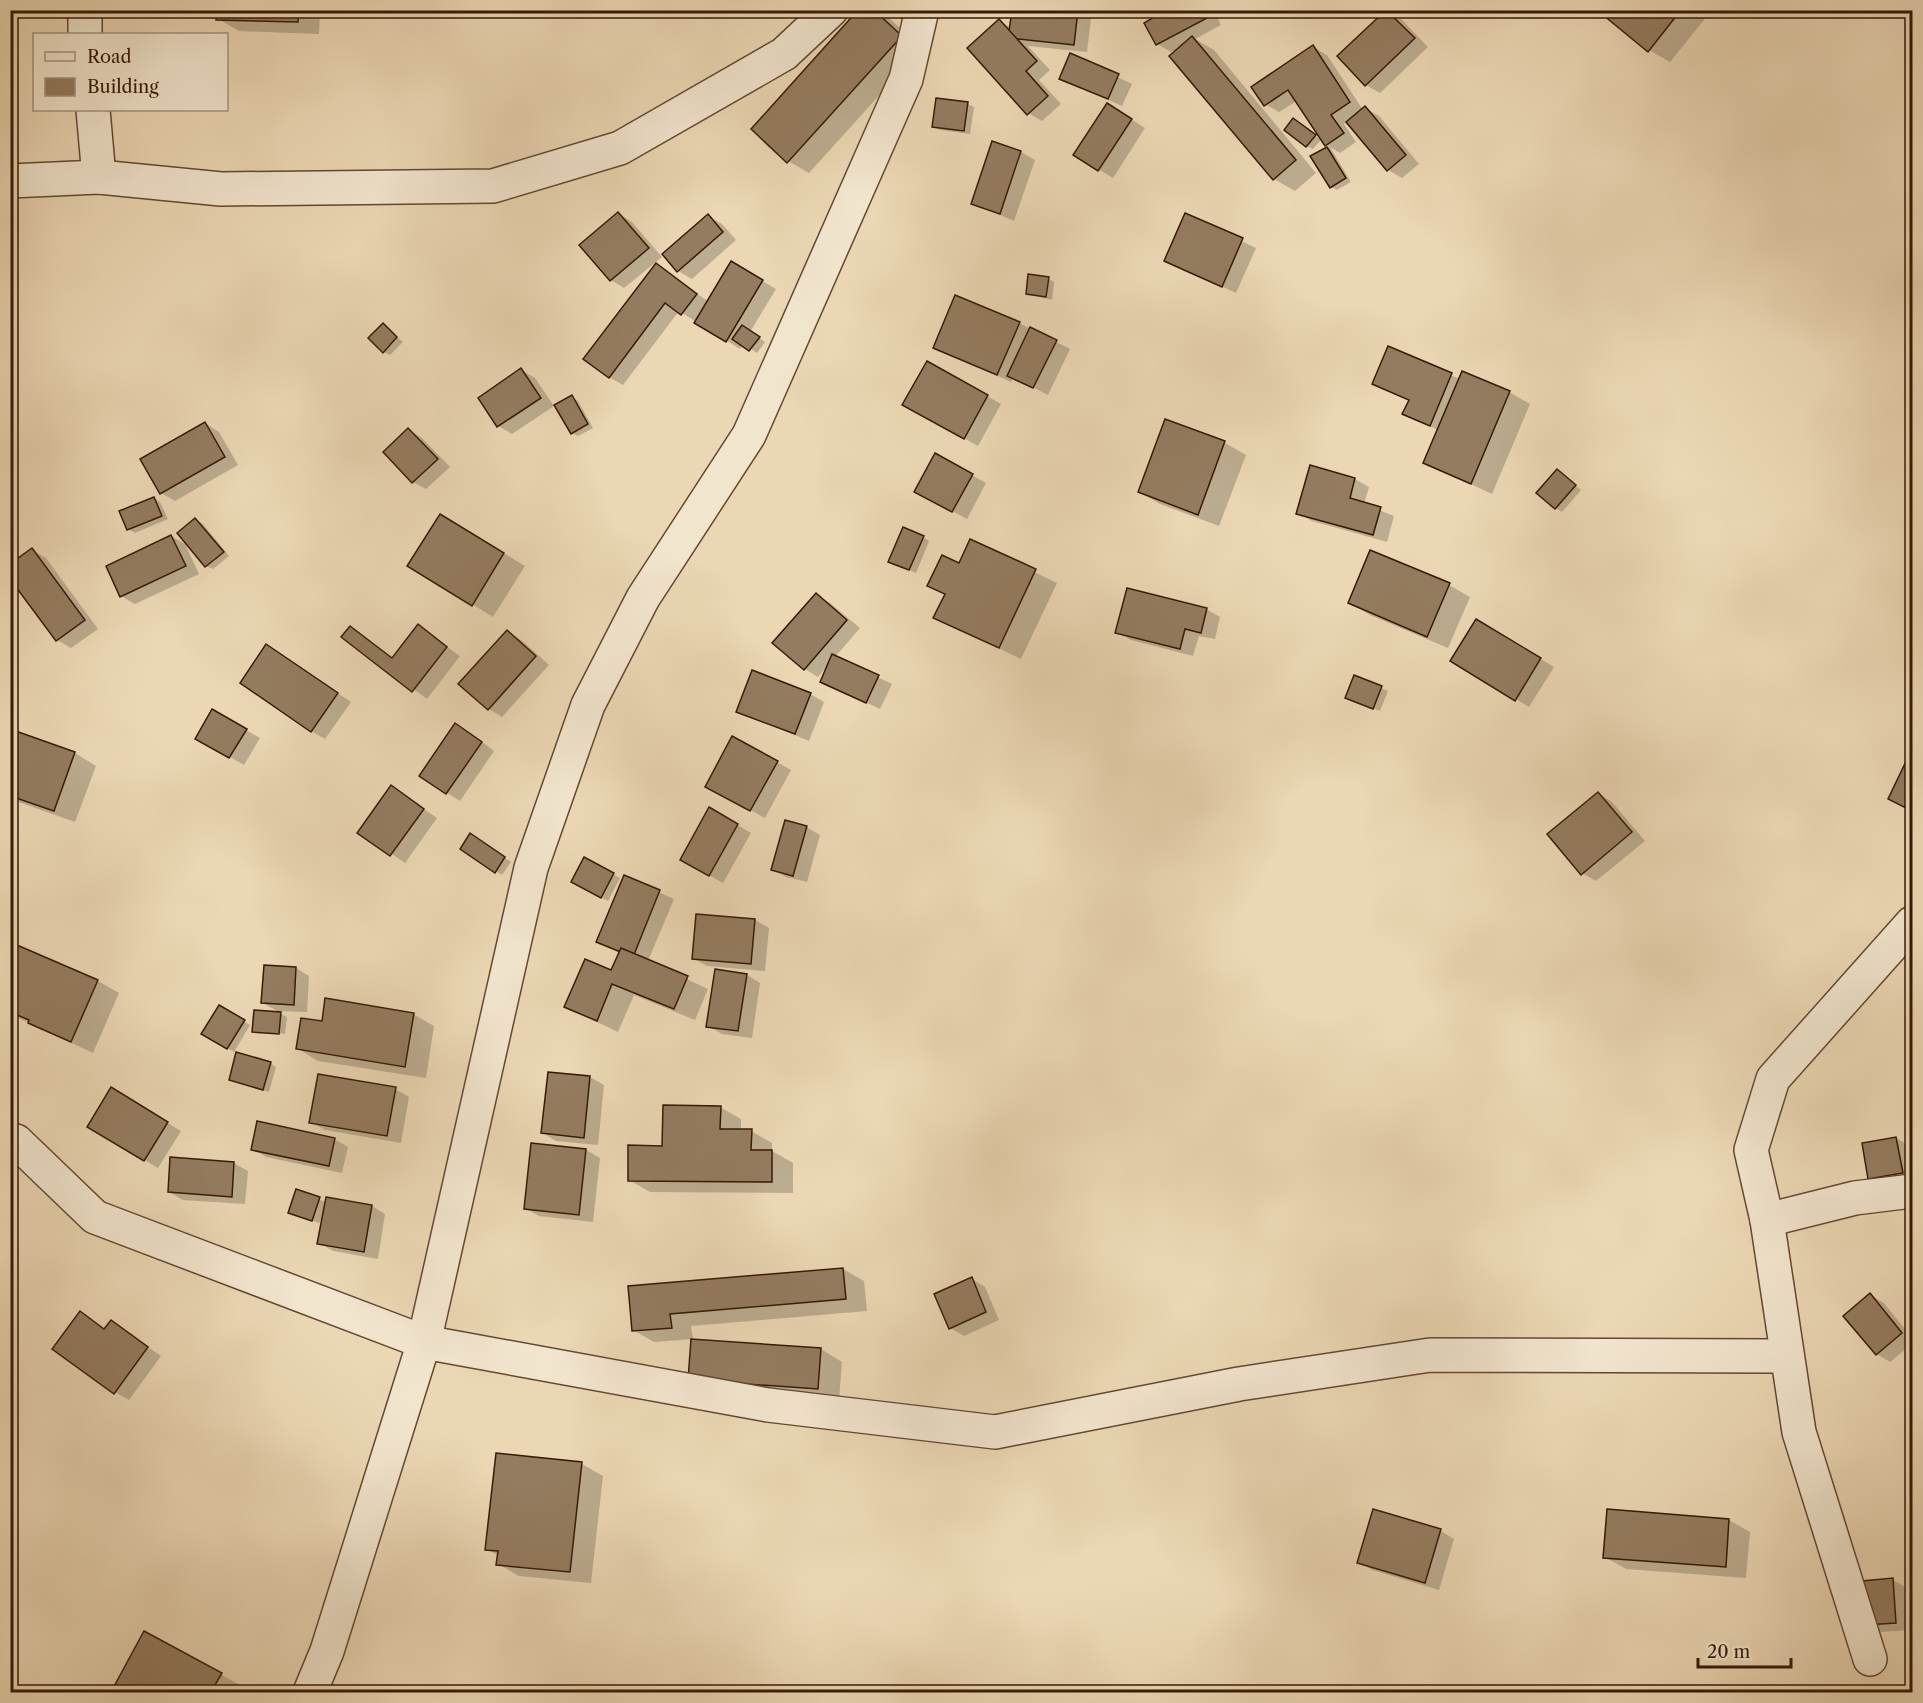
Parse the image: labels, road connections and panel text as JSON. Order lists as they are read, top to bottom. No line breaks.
{"legend":["Road","Building"],"scale_bar":"20 m"}
